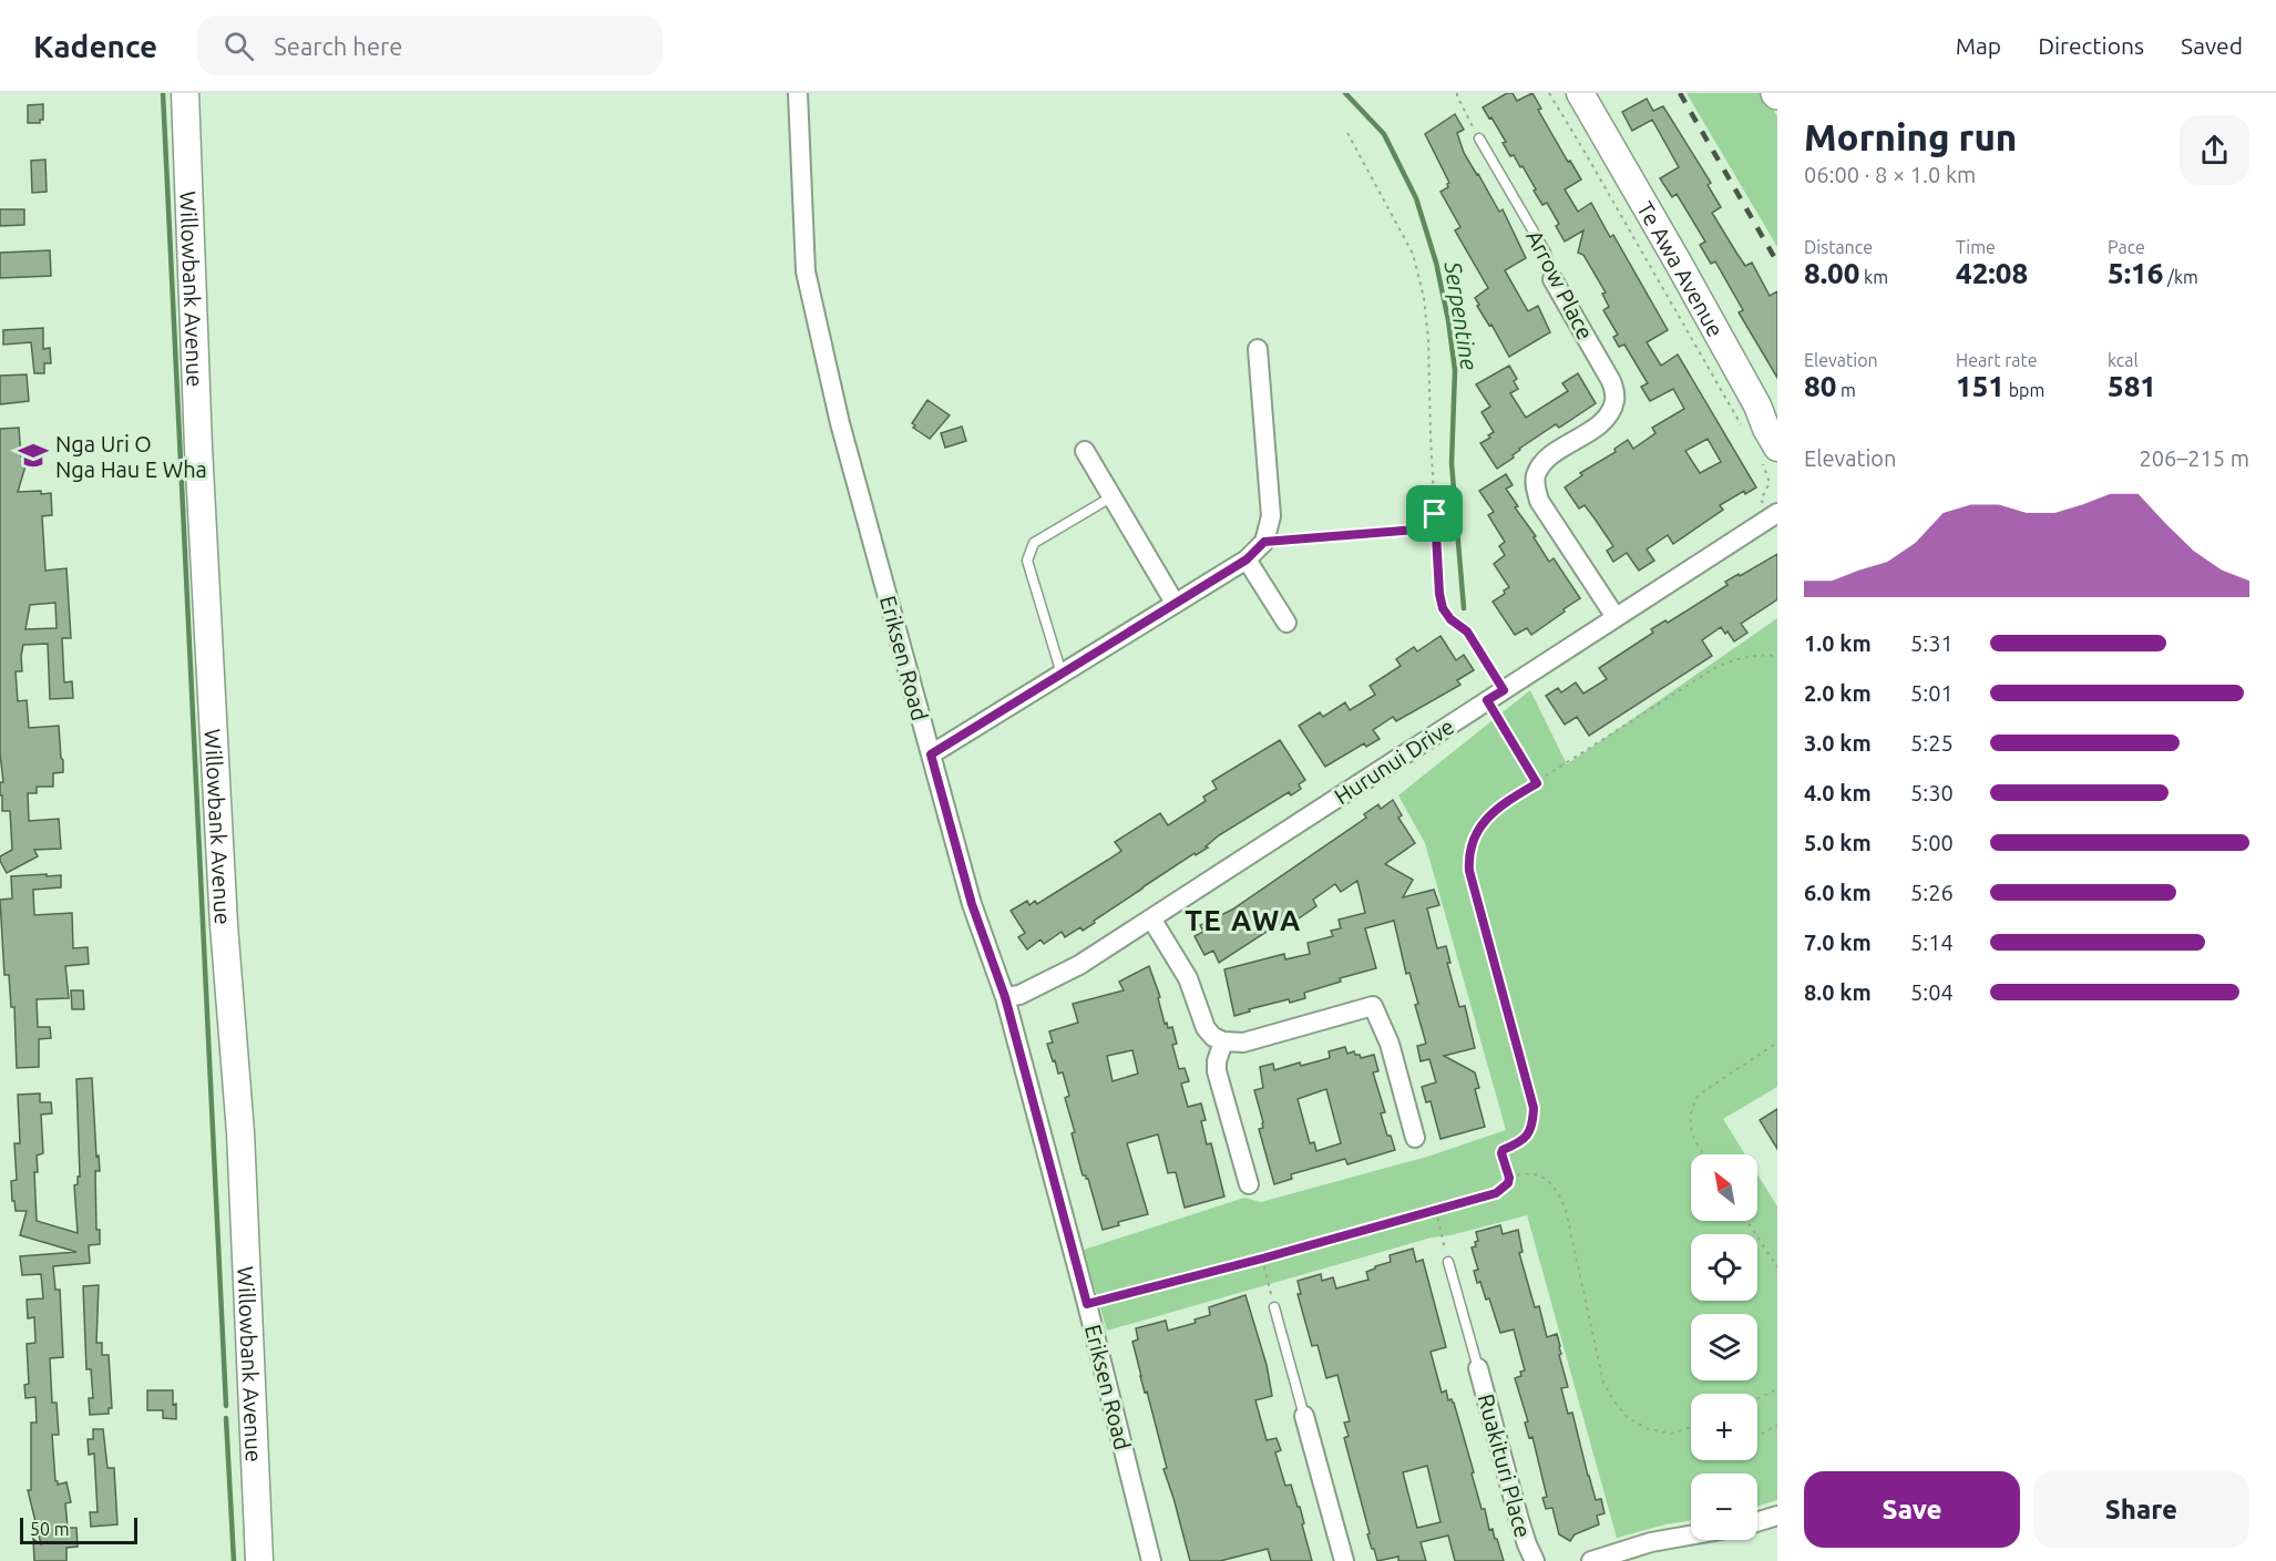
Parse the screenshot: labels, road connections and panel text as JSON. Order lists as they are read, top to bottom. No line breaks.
{"streets":{"main road":["Te Awa Avenue","Willowbank Avenue"],"street":["Arrow Place","Eriksen Road","Hurunui Drive","Ruakituri Place"]},"crossings":[["Arrow Place","Hurunui Drive"],["Eriksen Road","Hurunui Drive"]],"districts":["TE AWA"],"water":["Serpentine"],"places":{"school or university":["Nga Uri O Nga Hau E Wha"]},"scale_bar":"50 m","north":"top left","page":{"header":"Kadence","search":"Search here","nav":["Map","Directions","Saved"],"heading":["Morning run","06:00 · 8 × 1.0 km"],"stats":[["Distance","8.00 km"],["Time","42:08"],["Pace","5:16 /km"],["Elevation","80 m"],["Heart rate","151 bpm"],["kcal","581"]],"chart":["Elevation","206–215 m"],"list":[{"name":"1.0 km","note":"5:31"},{"name":"2.0 km","note":"5:01"},{"name":"3.0 km","note":"5:25"},{"name":"4.0 km","note":"5:30"},{"name":"5.0 km","note":"5:00"},{"name":"6.0 km","note":"5:26"},{"name":"7.0 km","note":"5:14"},{"name":"8.0 km","note":"5:04"}],"map_buttons":["+","−"],"buttons":["Save","Share"],"scale":"50 m"}}
